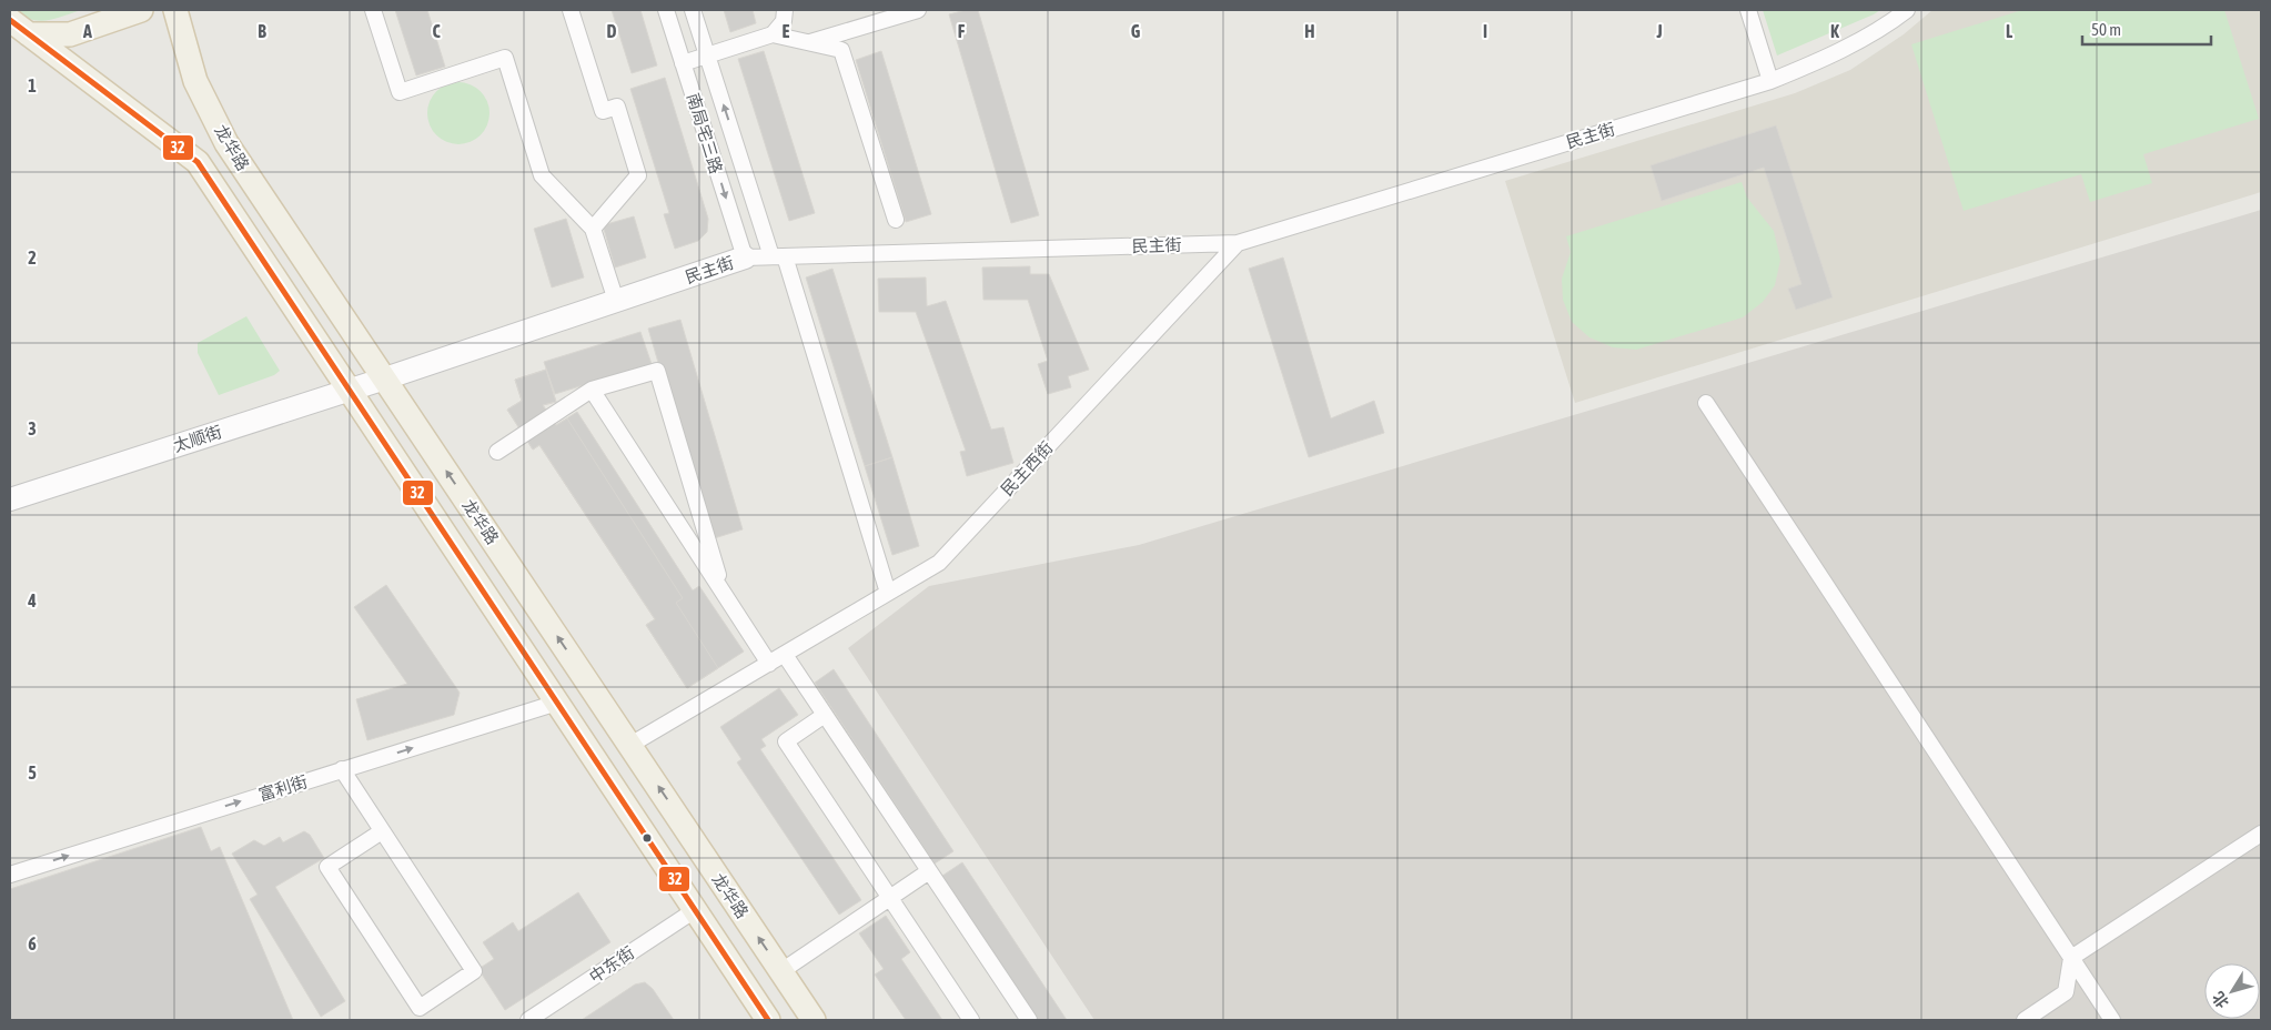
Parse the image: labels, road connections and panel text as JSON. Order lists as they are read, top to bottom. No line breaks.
{"streets":{"main road":["龙华路"],"street":["南局宅三路","民主街","太顺街","民主西街","富利街","中东街"]},"crossings":[["南局宅三路","民主街"],["南局宅三路","民主西街"],["民主街","龙华路"],["民主街","太顺街"],["民主街","民主西街"],["龙华路","太顺街"],["龙华路","民主西街"]],"one_way":["富利街"],"lines":["transit line 32"],"scale_bar":"50 m","north":"bottom left","grid":{"columns":["A","B","C","D","E","F","G","H","I","J","K","L"],"rows":["1","2","3","4","5","6"]}}
